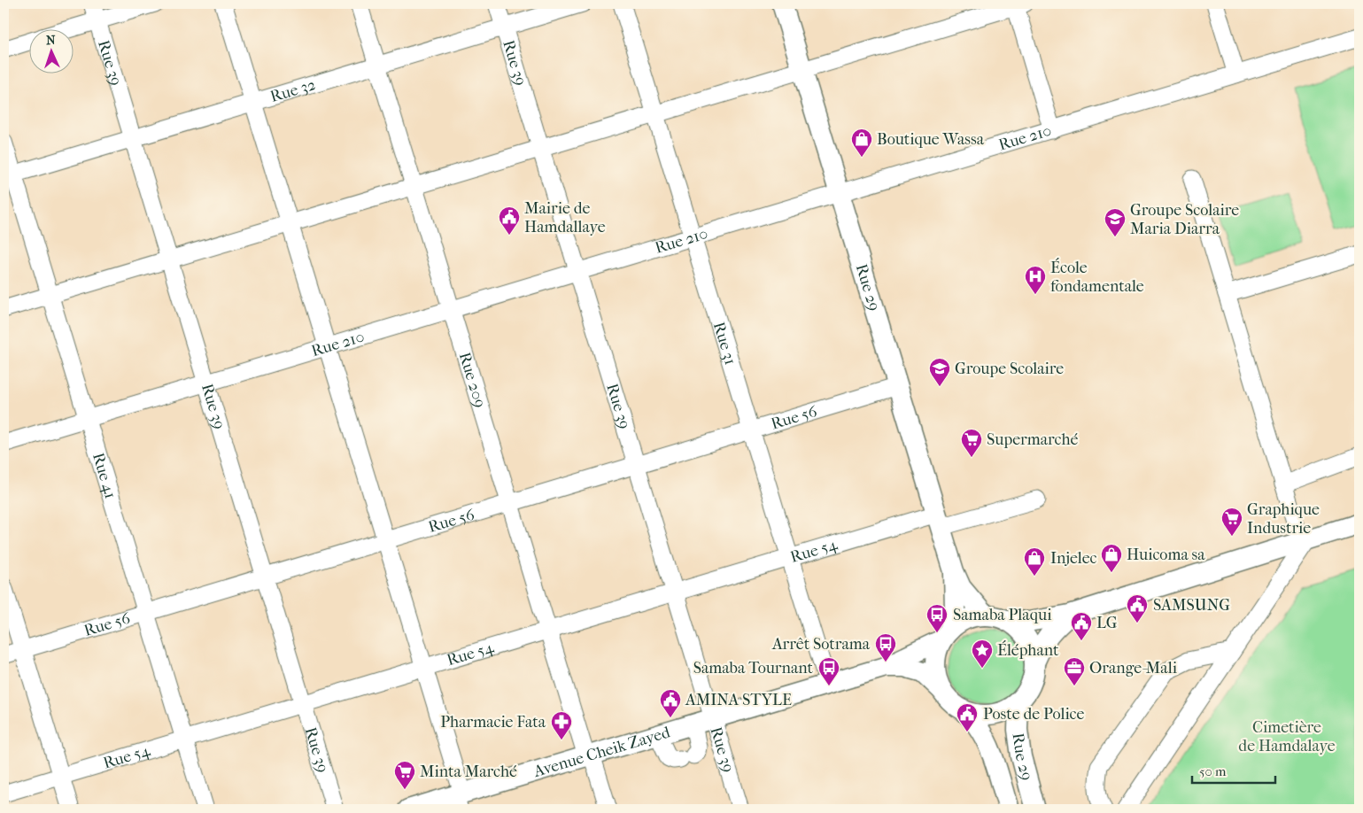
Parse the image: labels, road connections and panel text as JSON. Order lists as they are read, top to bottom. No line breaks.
{"streets":{"main road":["Rue 29","Avenue Cheik Zayed"],"street":["Rue 39","Rue 32","Rue 210","Rue 31","Rue 209","Rue 56","Rue 41","Rue 54"]},"crossings":[["Rue 39","Rue 32"],["Rue 39","Rue 210"],["Rue 39","Rue 56"],["Rue 39","Rue 54"],["Rue 39","Avenue Cheik Zayed"],["Rue 32","Rue 209"],["Rue 32","Rue 41"],["Rue 210","Rue 29"],["Rue 210","Rue 31"],["Rue 210","Rue 209"],["Rue 210","Rue 41"],["Rue 29","Rue 56"],["Rue 29","Rue 54"],["Rue 29","Avenue Cheik Zayed"],["Rue 31","Rue 56"],["Rue 31","Rue 54"],["Rue 31","Avenue Cheik Zayed"],["Rue 209","Rue 56"],["Rue 209","Rue 54"],["Rue 209","Avenue Cheik Zayed"],["Rue 56","Rue 41"],["Rue 41","Rue 54"]],"parks":["Cimetière de Hamdalaye"],"places":{"shop":["Boutique Wassa","Huicoma sa","Injelec"],"public building":["Mairie de Hamdallaye","SAMSUNG","LG","AMINA STYLE","Poste de Police"],"school or university":["Groupe Scolaire Maria Diarra","Groupe Scolaire"],"hospital":["École fondamentale"],"supermarket":["Supermarché","Graphique Industrie","Minta Marché"],"bus stop":["Samaba Plaqui","Arrêt Sotrama","Samaba Tournant"],"place":["Éléphant"],"office":["Orange-Mali"],"pharmacy":["Pharmacie Fata"]},"scale_bar":"50 m","north":"top"}
